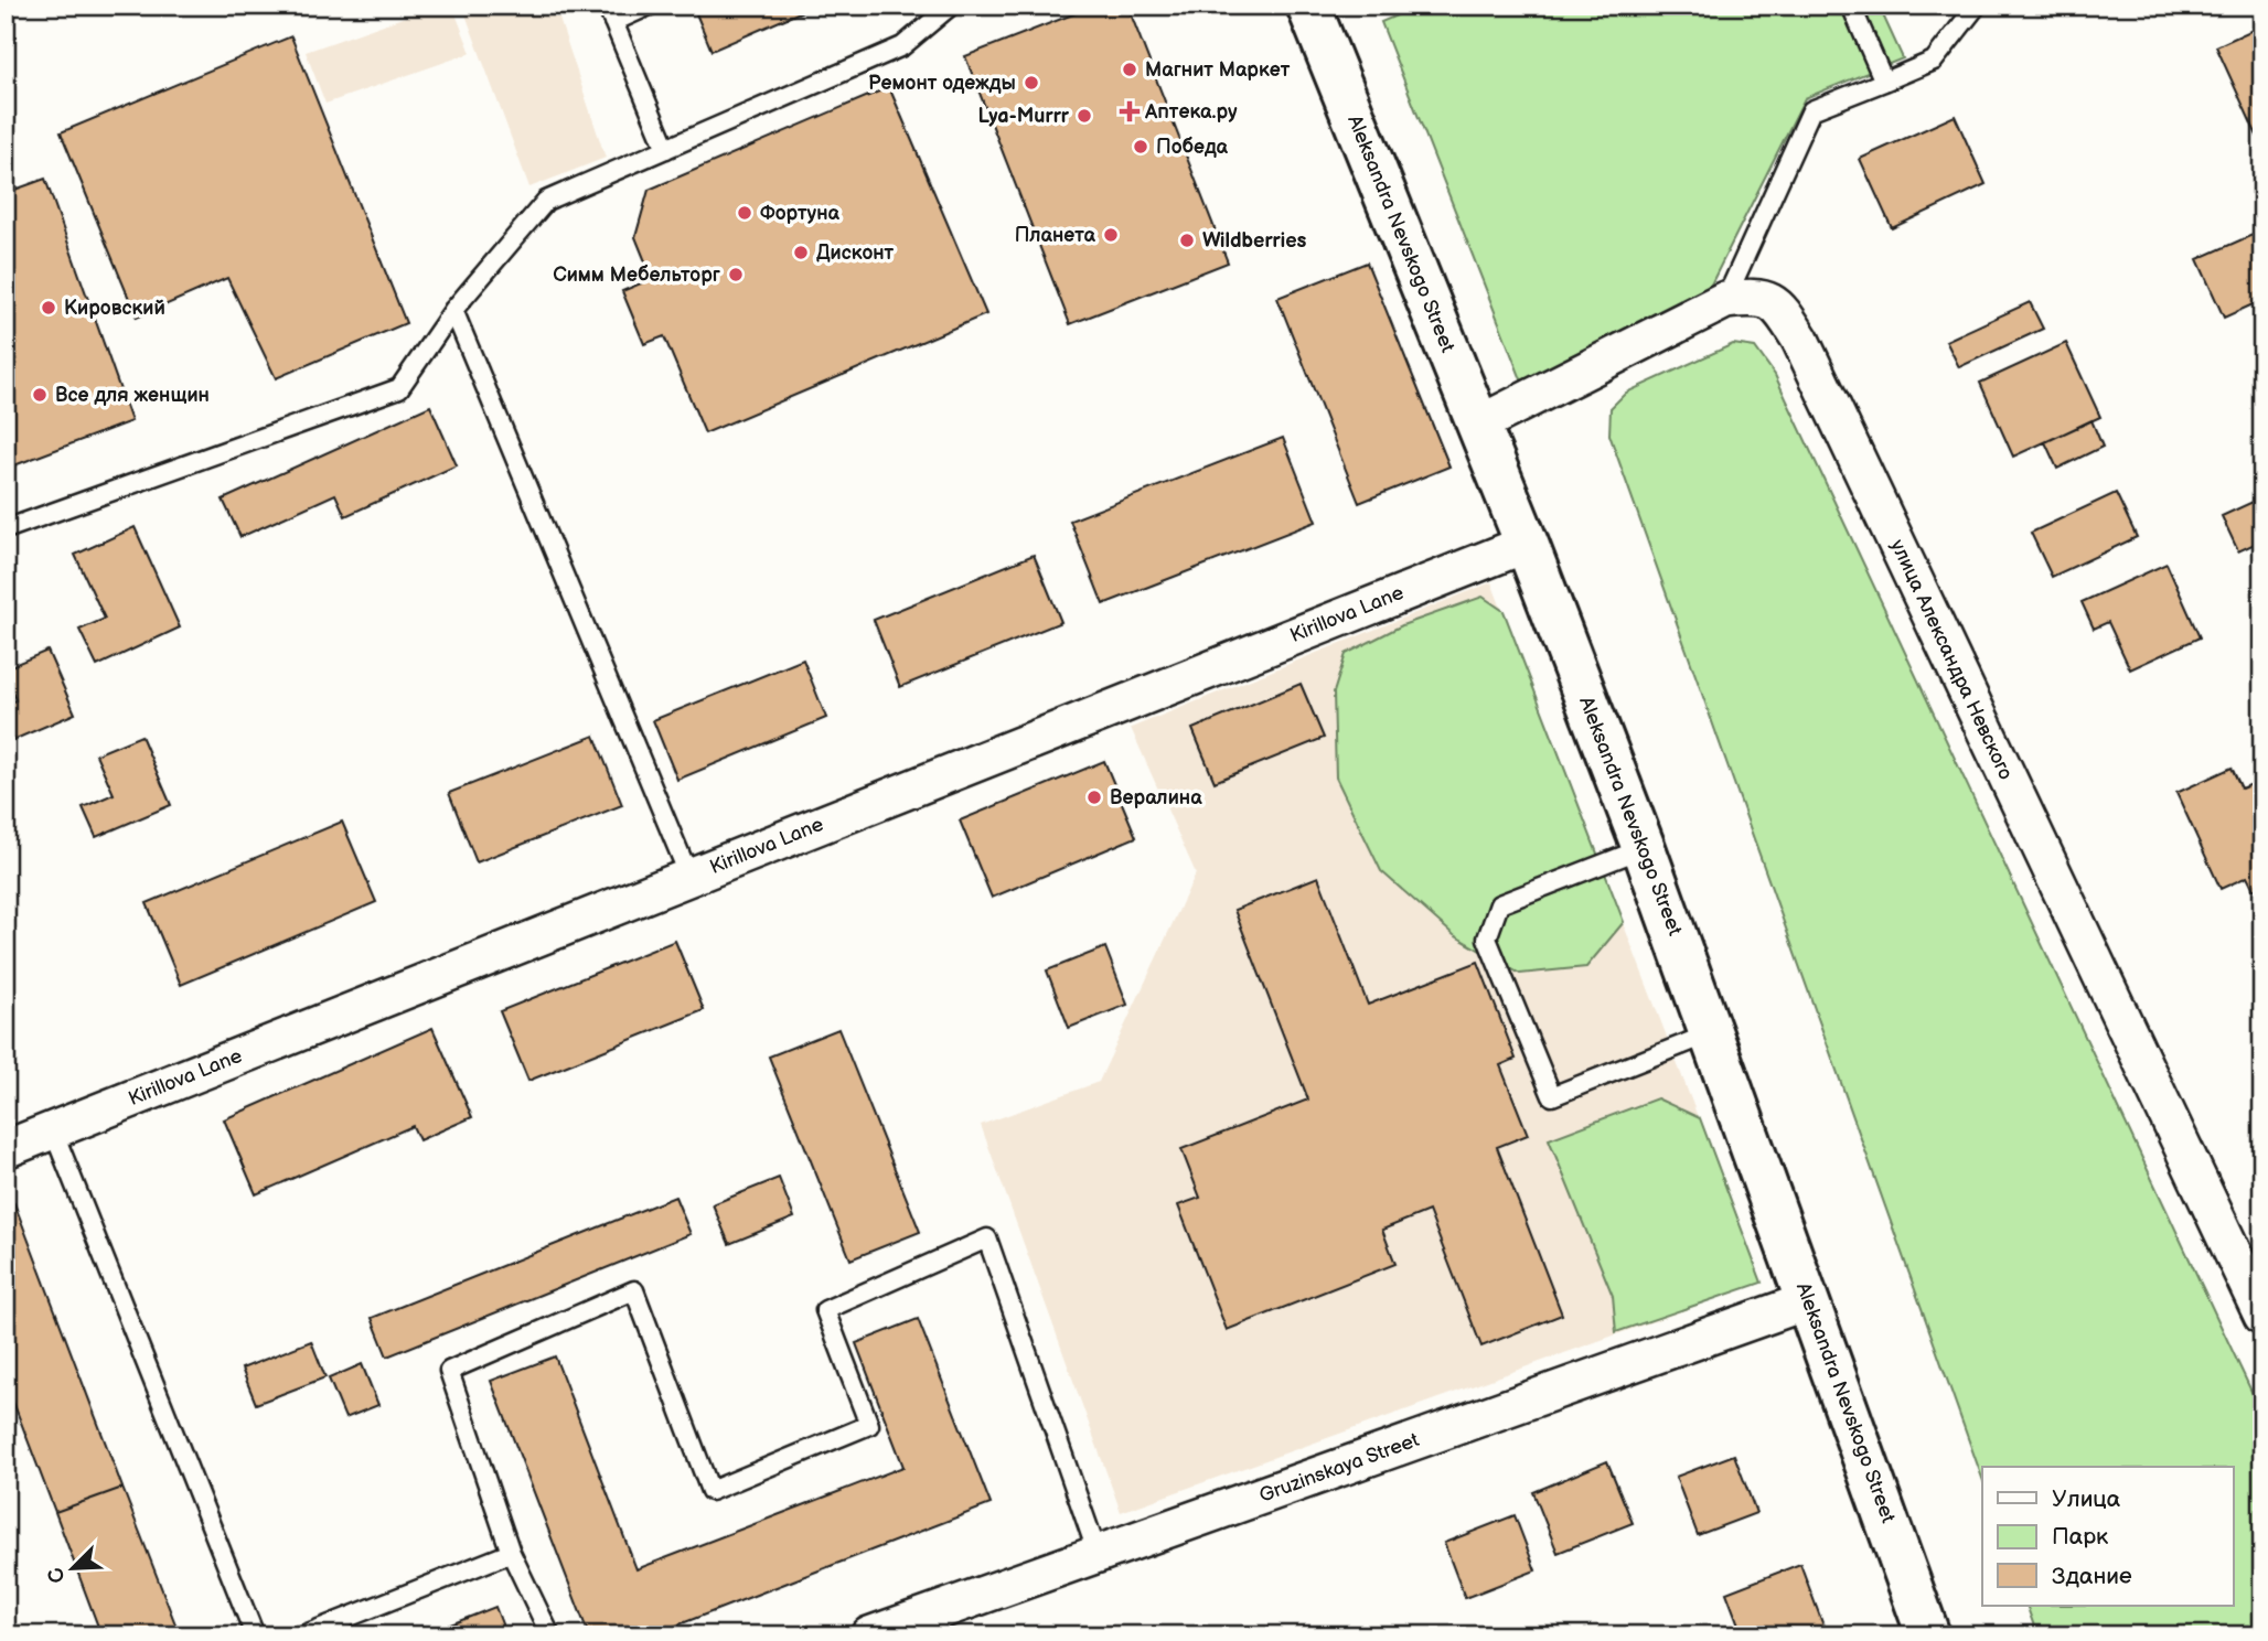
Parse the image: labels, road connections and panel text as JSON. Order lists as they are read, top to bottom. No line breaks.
{"streets":{"main road":["Aleksandra Nevskogo Street"],"street":["Kirillova Lane","улица Александра Невского","Gruzinskaya Street"]},"crossings":[["Aleksandra Nevskogo Street","Kirillova Lane"],["Aleksandra Nevskogo Street","улица Александра Невского"],["Aleksandra Nevskogo Street","Gruzinskaya Street"]],"places":{"other":["Магнит Маркет","Ремонт одежды","Lya-Murrr","Победа","Фортуна","Планета","Wildberries","Дисконт","Симм Мебельторг","Кировский","Все для женщин","Вералина"],"health":["Аптека.ру"]},"legend":["Улица","Парк","Здание"],"north":"bottom left"}
